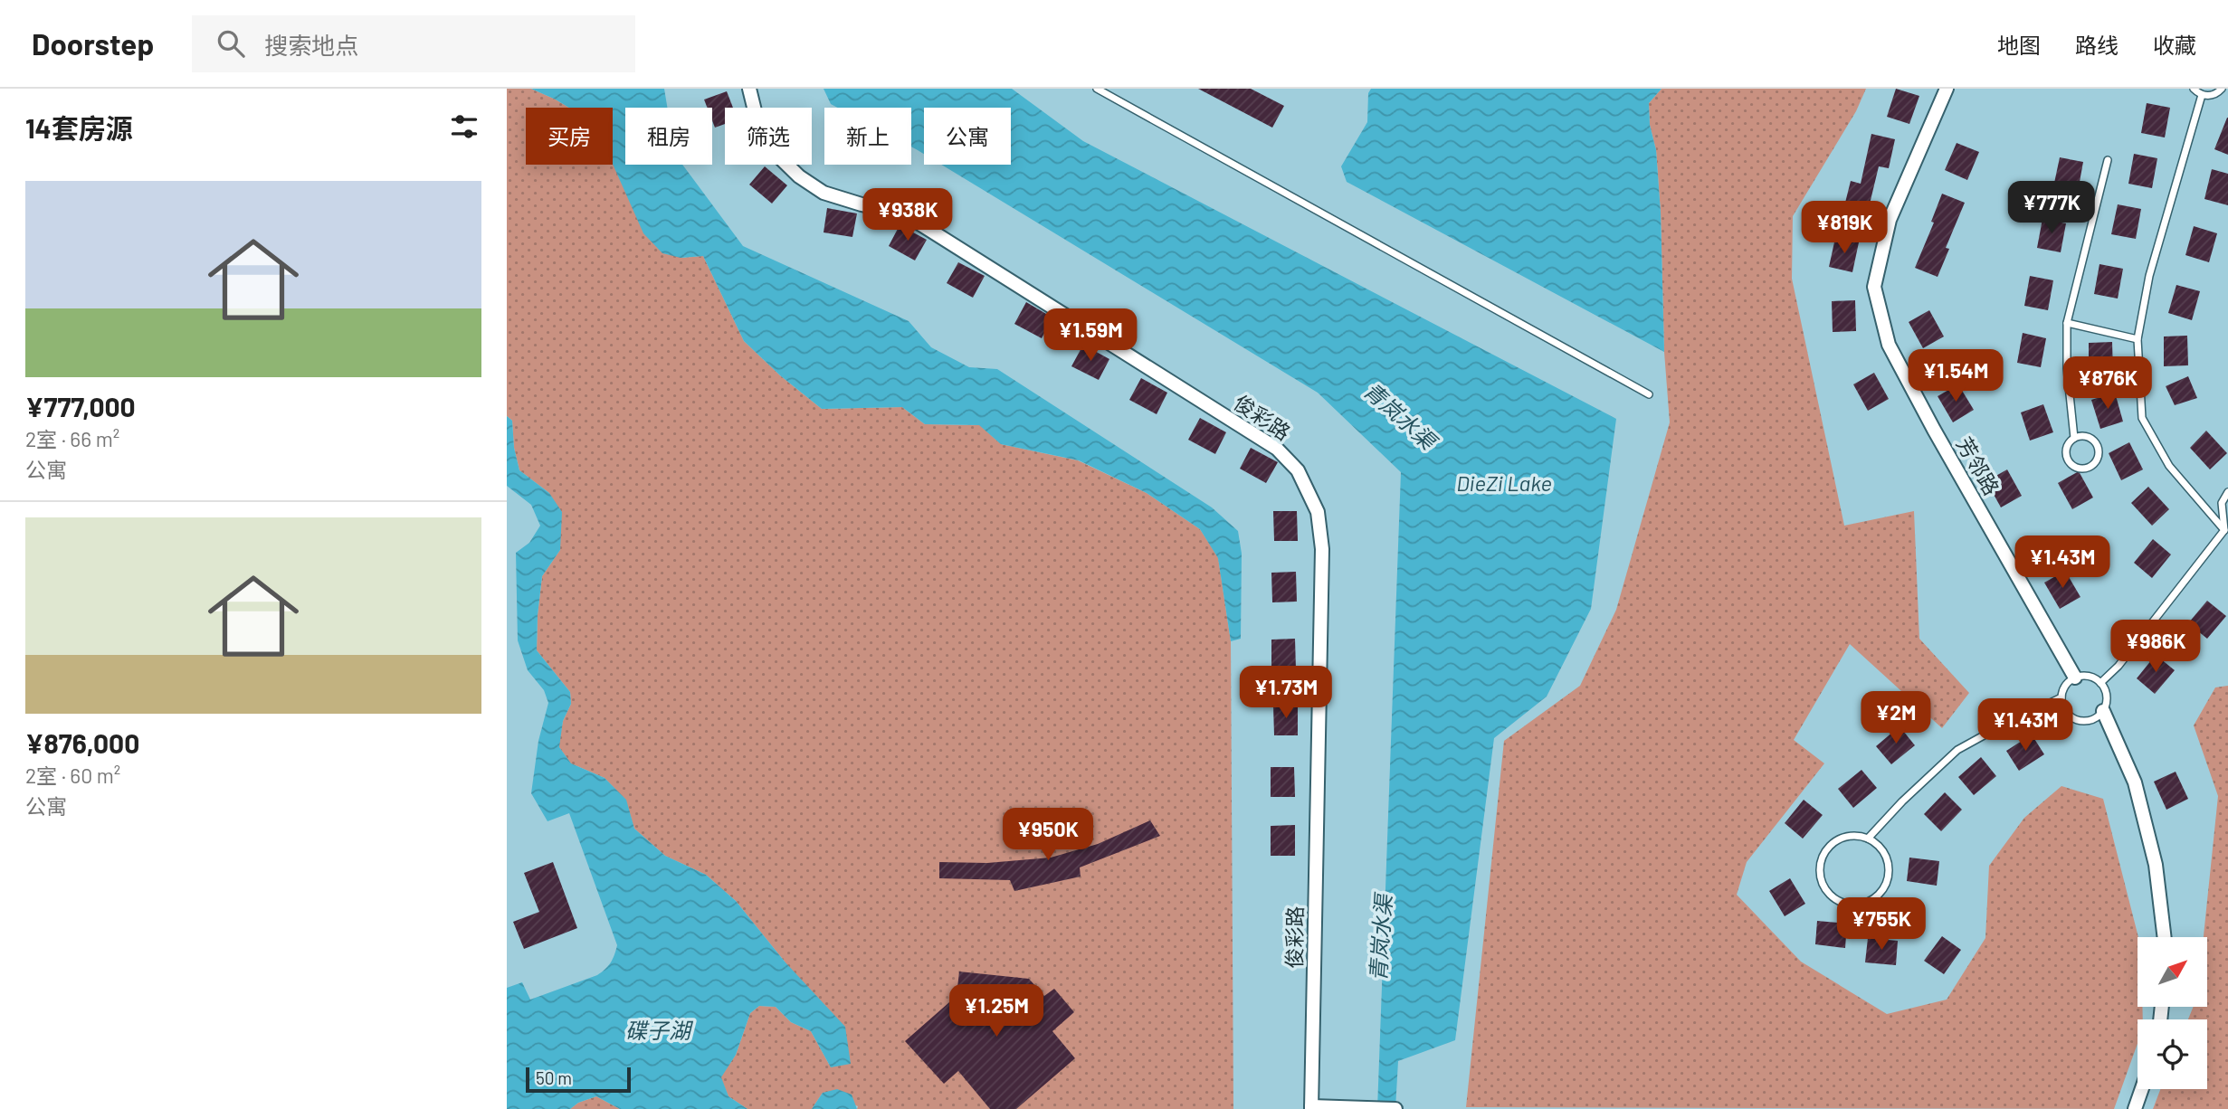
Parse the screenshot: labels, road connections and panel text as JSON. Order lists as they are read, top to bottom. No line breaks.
{"streets":{"street":["俊彩路","芳邻路"]},"water":["青岚水渠","DieZi Lake","碟子湖"],"scale_bar":"50 m","north":"top right","page":{"header":"Doorstep","search":"搜索地点","nav":["地图","路线","收藏"],"heading":"14套房源","chip":["买房","租房","筛选","新上","公寓"],"list":[{"name":"¥777,000","note":"2室 · 66 m² · 公寓"},{"name":"¥876,000","note":"2室 · 60 m² · 公寓"}],"price":["¥777K","¥938K","¥819K","¥1.59M","¥1.54M","¥876K","¥1.43M","¥986K","¥1.73M","¥2M","¥1.43M","¥950K","¥755K","¥1.25M"],"scale":"50 m"}}
